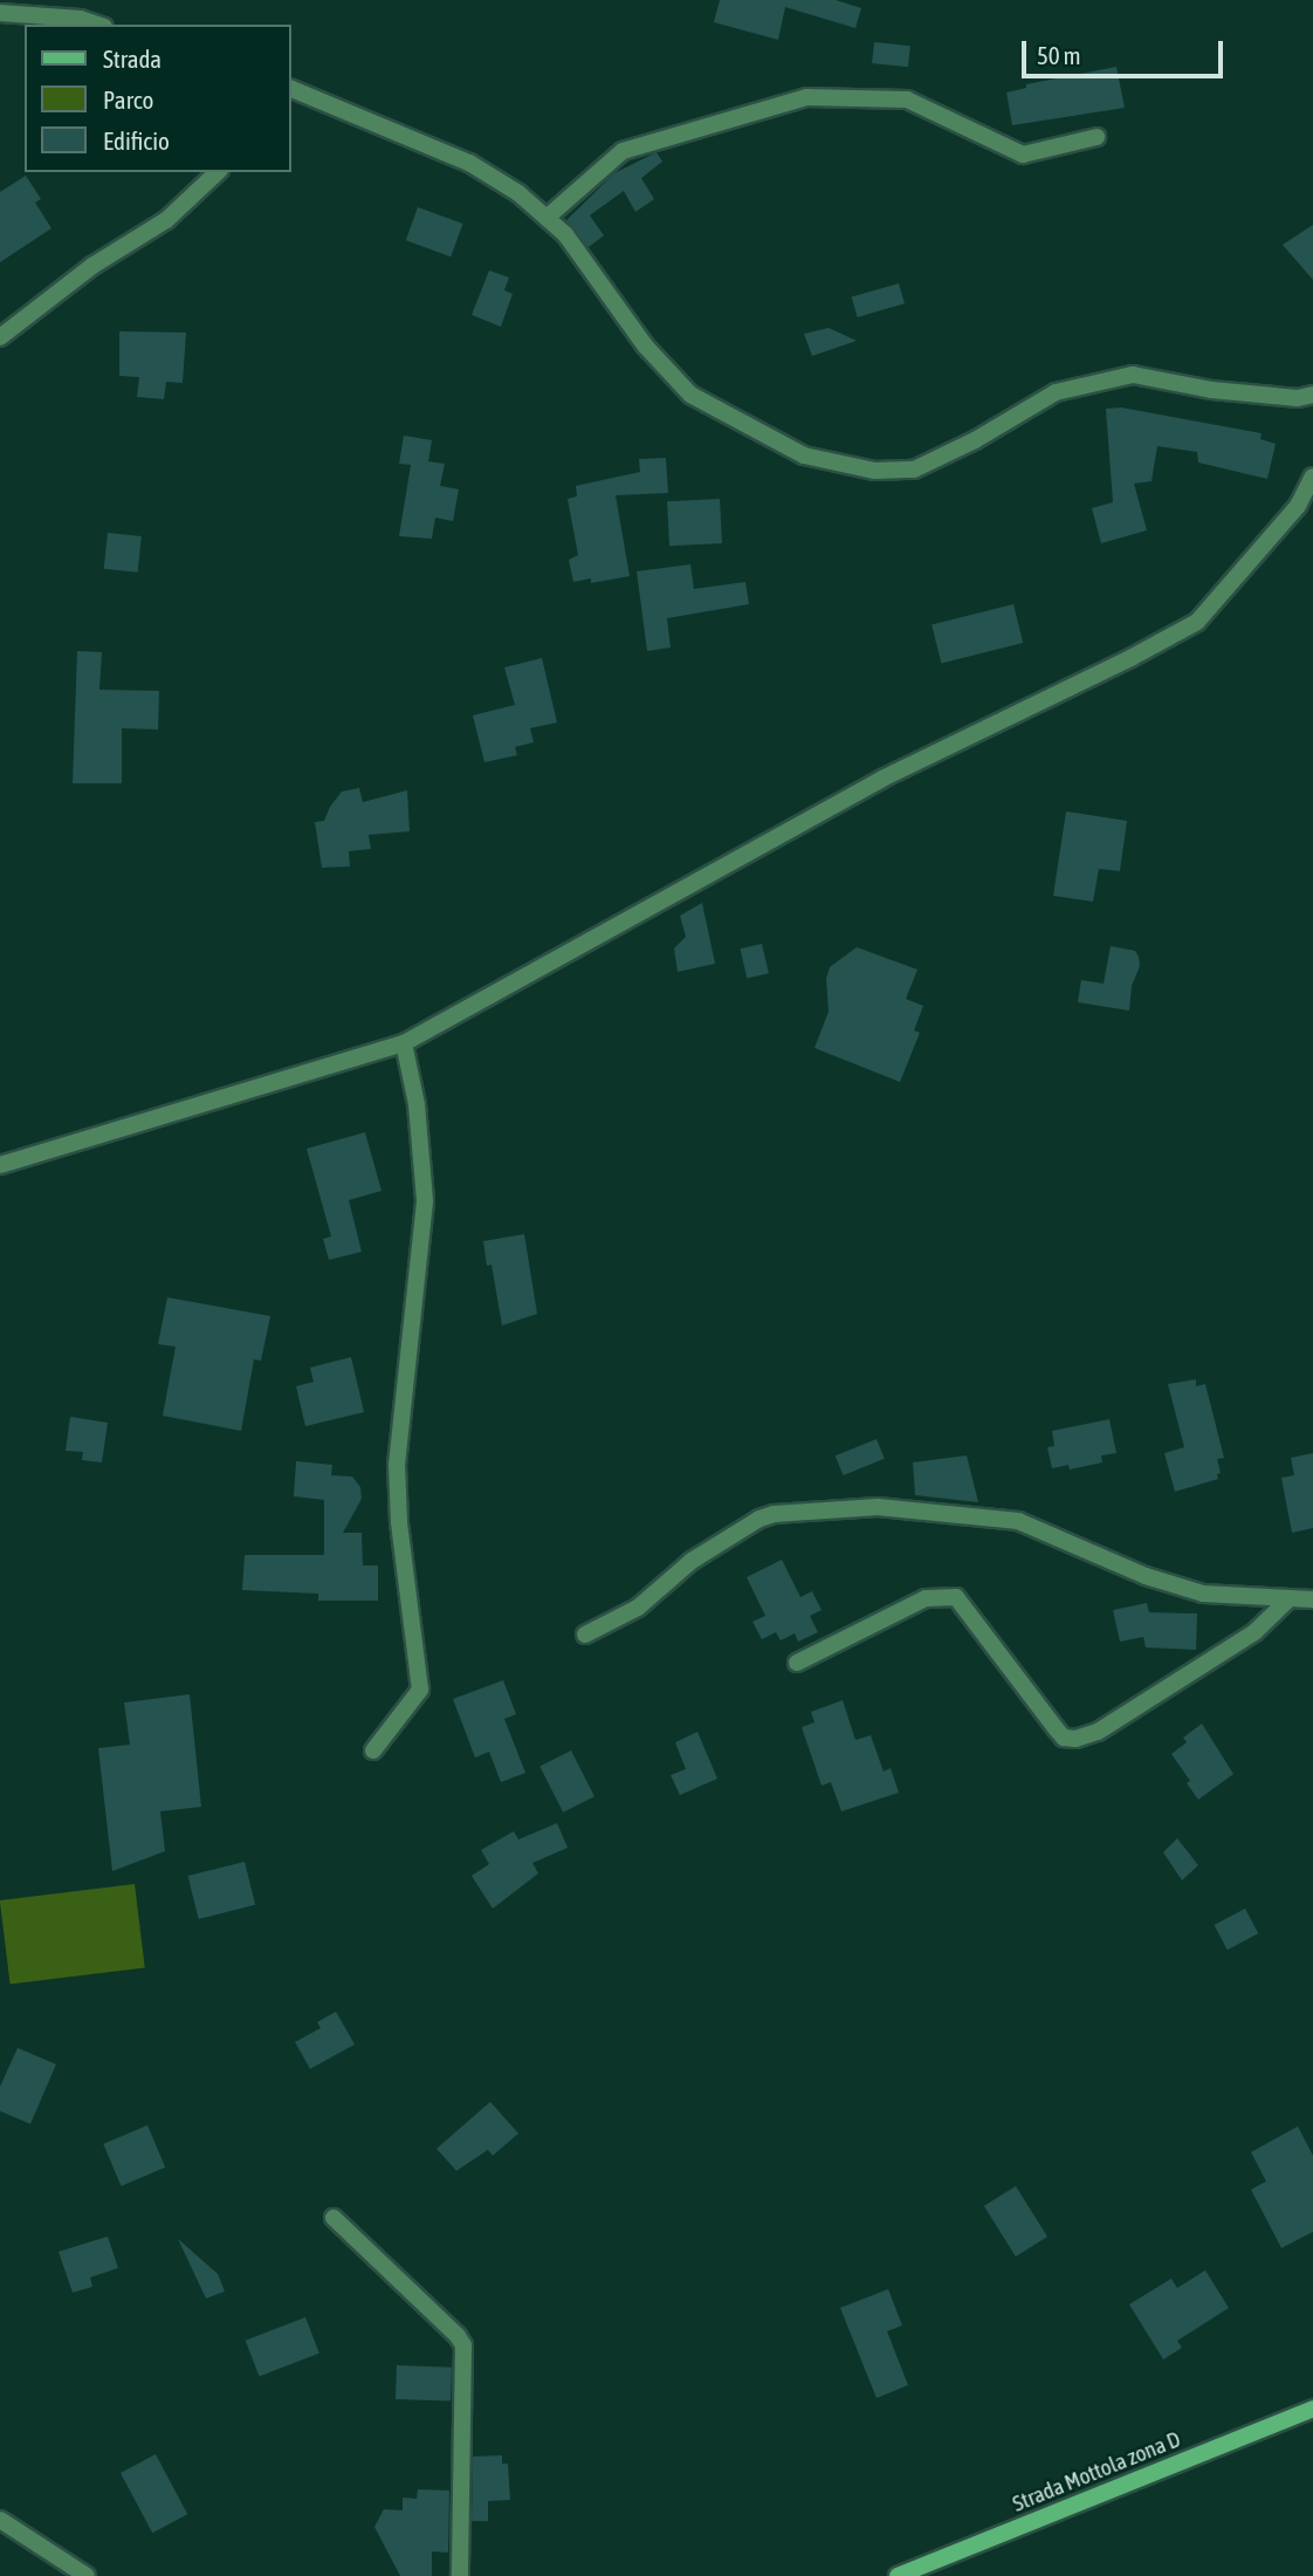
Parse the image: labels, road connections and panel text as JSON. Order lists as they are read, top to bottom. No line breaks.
{"streets":{"main road":["Strada Mottola zona D"]},"legend":["Strada","Parco","Edificio"],"scale_bar":"50 m"}
